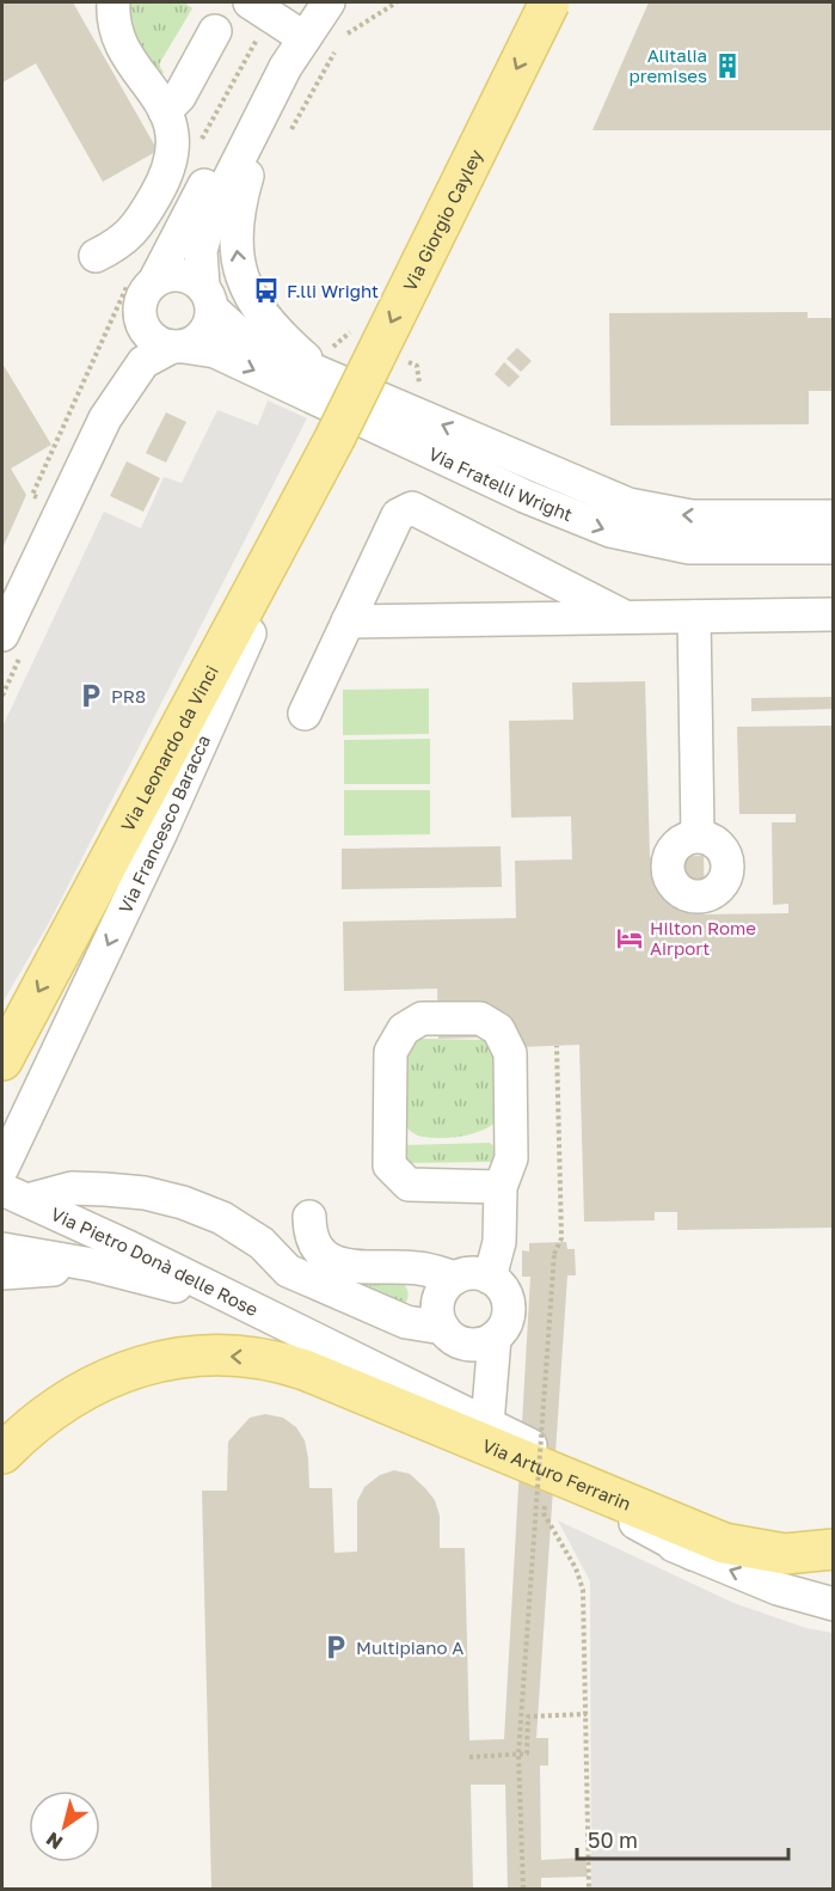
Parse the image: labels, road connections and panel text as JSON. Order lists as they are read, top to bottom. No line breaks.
{"streets":{"main road":["Via Giorgio Cayley","Via Leonardo da Vinci","Via Arturo Ferrarin"],"street":["Via Fratelli Wright","Via Francesco Baracca","Via Pietro Donà delle Rose"]},"crossings":[["Via Giorgio Cayley","Via Leonardo da Vinci"],["Via Giorgio Cayley","Via Francesco Baracca"],["Via Leonardo da Vinci","Via Francesco Baracca"],["Via Pietro Donà delle Rose","Via Arturo Ferrarin"]],"one_way":["Via Giorgio Cayley","Via Leonardo da Vinci"],"places":{"building":["Alitalia premises"],"bus stop":["F.lli Wright"],"parking":["PR8","Multipiano A"],"hotel":["Hilton Rome Airport"]},"scale_bar":"50 m","north":"bottom left"}
